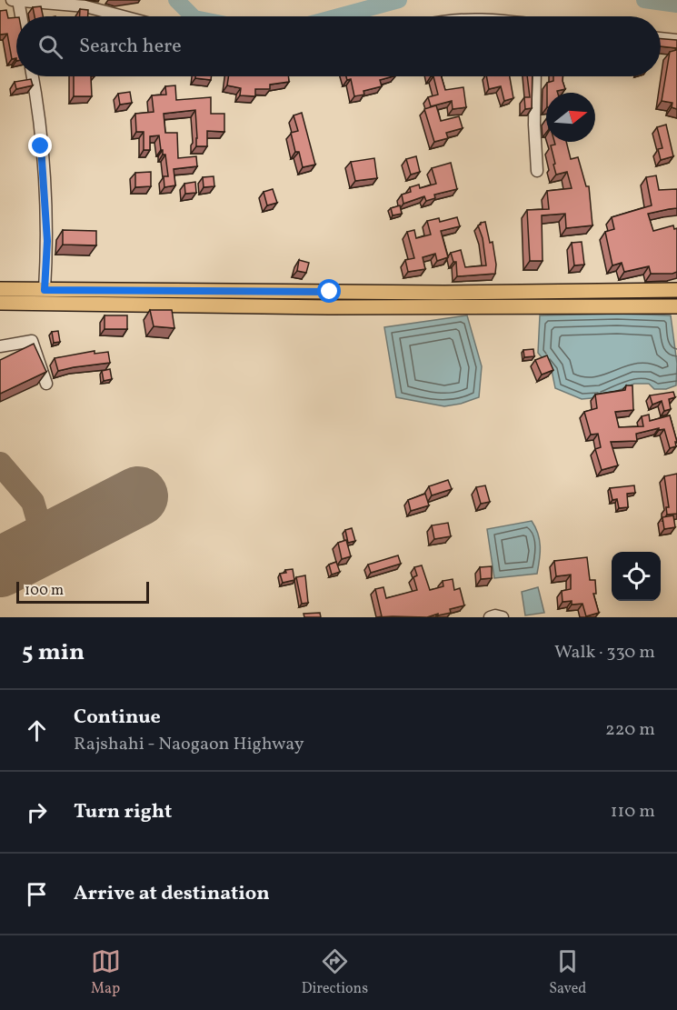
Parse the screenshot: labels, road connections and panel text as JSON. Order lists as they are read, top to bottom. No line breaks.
{"scale_bar":"100 m","north":"right","page":{"search":"Search here","scale":"100 m","heading":["5 min","Walk · 330 m"],"list":[["Continue","Rajshahi - Naogaon Highway","220 m"],["Turn right","110 m"],"Arrive at destination"],"nav":["Map","Directions","Saved"]}}
